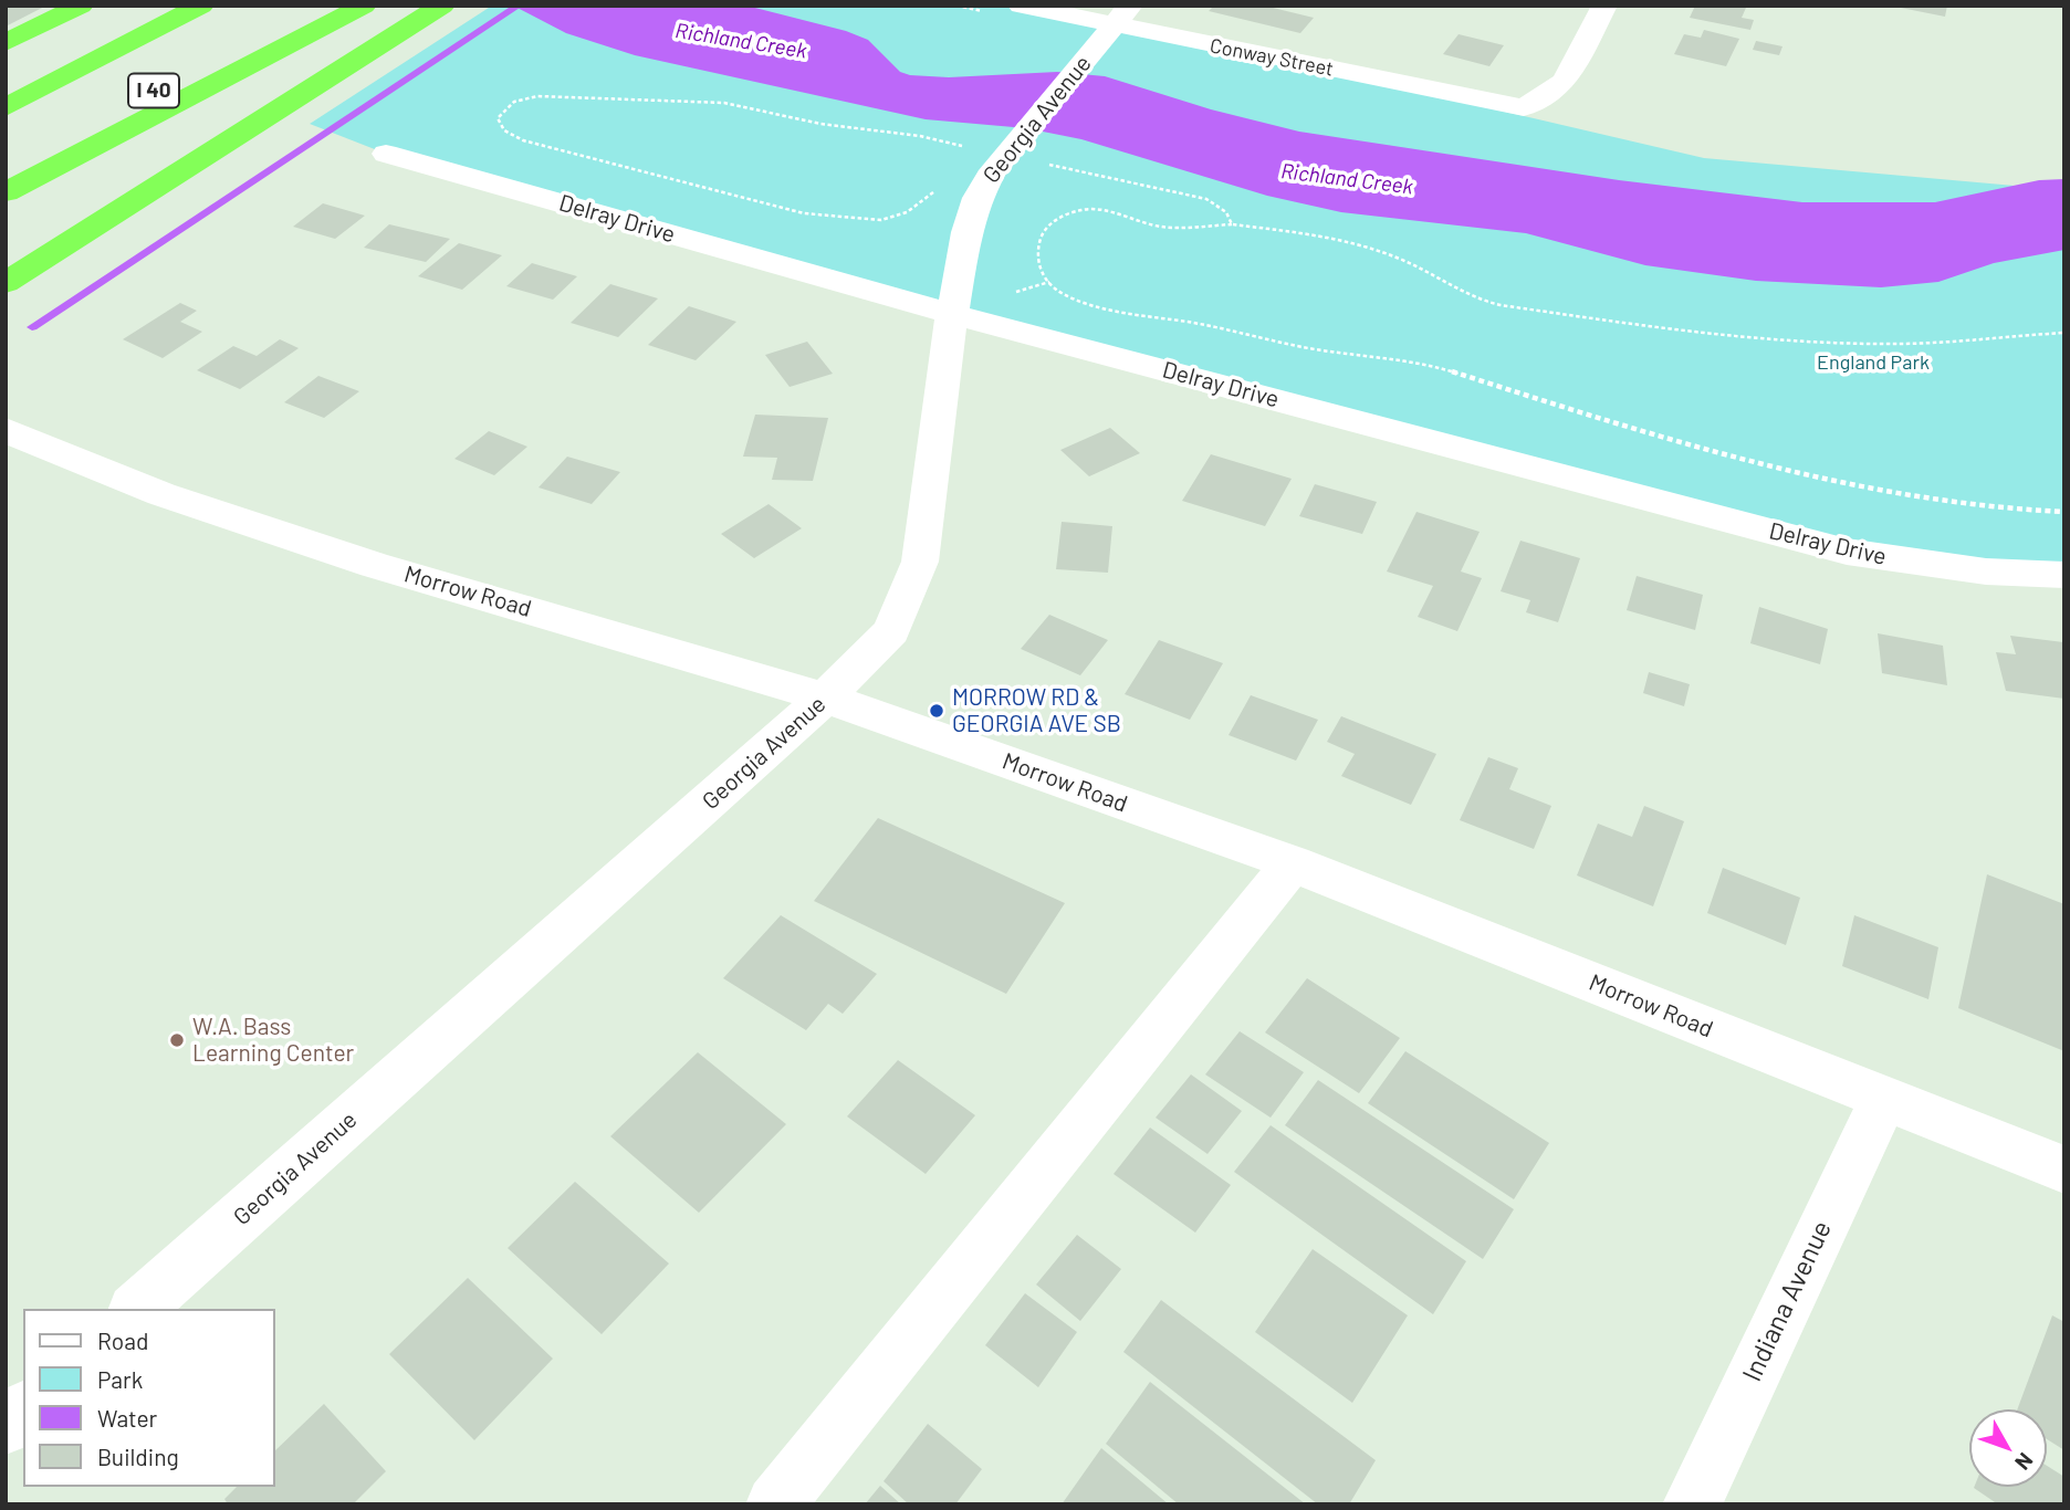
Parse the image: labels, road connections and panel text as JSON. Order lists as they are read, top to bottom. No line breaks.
{"streets":{"highway":["I 40"],"street":["Conway Street","Georgia Avenue","Delray Drive","Morrow Road","Indiana Avenue"]},"crossings":[["Conway Street","Georgia Avenue"],["Georgia Avenue","Delray Drive"],["Georgia Avenue","Morrow Road"],["Morrow Road","Indiana Avenue"]],"water":["Richland Creek"],"parks":["England Park"],"places":["MORROW RD & GEORGIA AVE SB","W.A. Bass Learning Center"],"legend":["Road","Park","Water","Building"],"north":"bottom right"}
